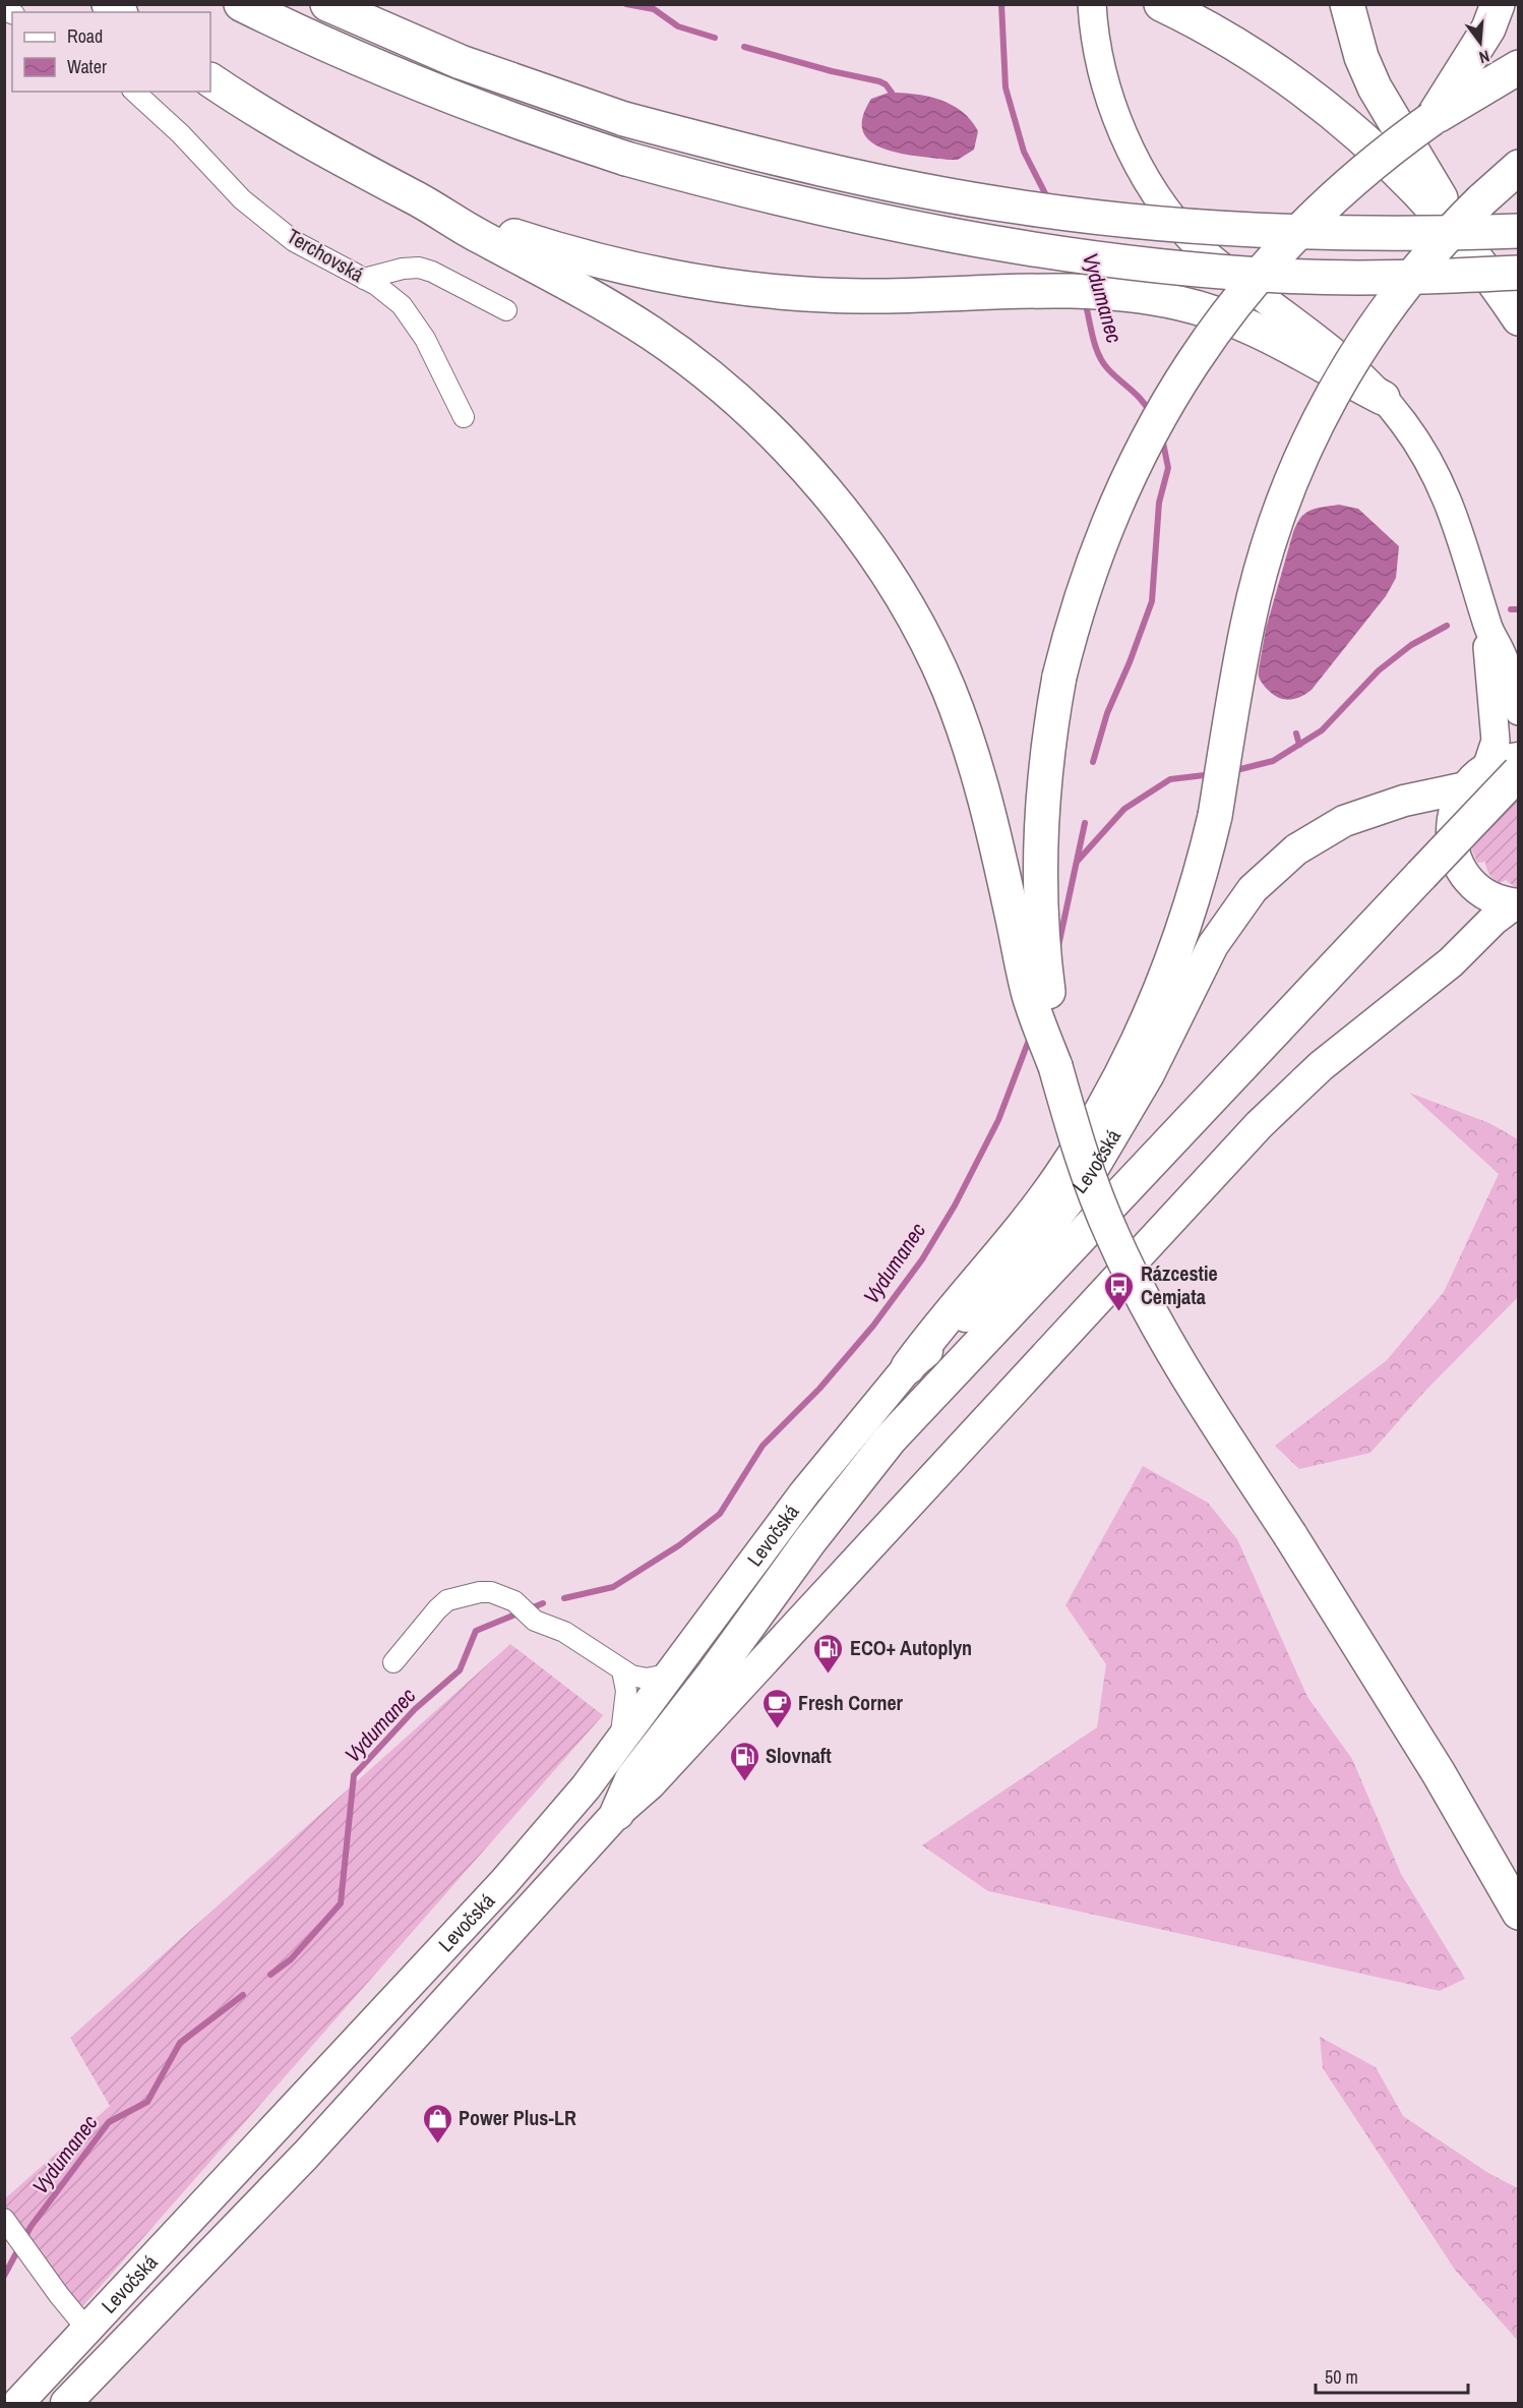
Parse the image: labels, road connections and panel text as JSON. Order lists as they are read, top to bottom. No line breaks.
{"streets":{"main road":["Levočská"],"street":["Terchovská"]},"water":["Vydumanec"],"places":{"bus stop":["Rázcestie Cemjata"],"fuel station":["ECO+ Autoplyn","Slovnaft"],"cafe":["Fresh Corner"],"shop":["Power Plus-LR"]},"legend":["Road","Water"],"scale_bar":"50 m","north":"bottom"}
